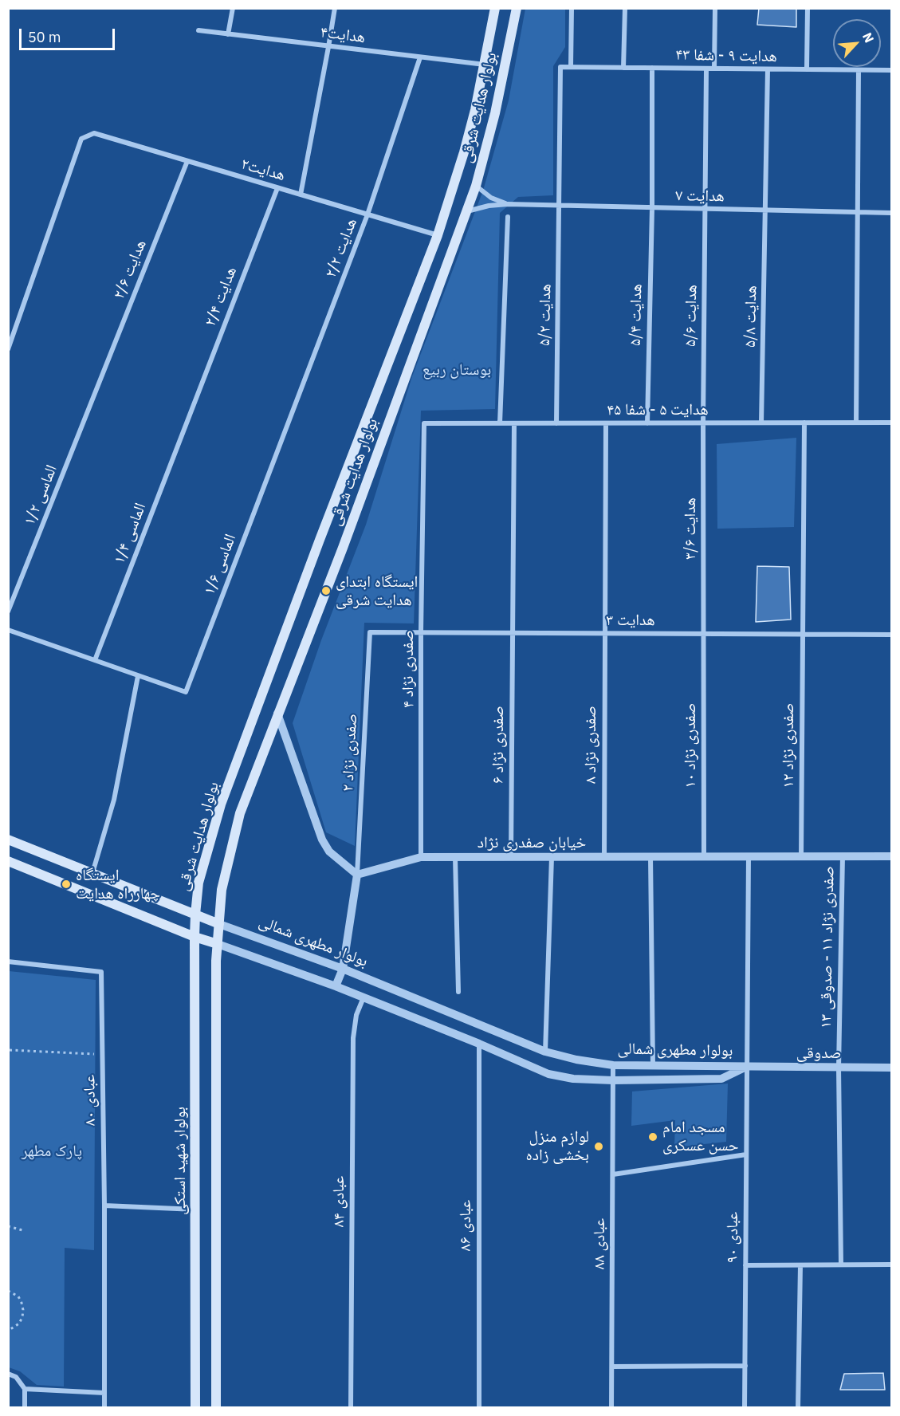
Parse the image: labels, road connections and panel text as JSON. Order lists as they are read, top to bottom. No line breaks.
{"streets":{"main road":["بولوار هدایت شرقی","بولوار مطهری شمالی","بولوار شهید استکی"],"street":["هدایت۴","هدایت ۹ - شفا ۴۳","هدایت۲","هدایت ۷","هدایت ۲/۲","هدایت ۲/۶","هدایت ۲/۴","هدایت ۵/۲","هدایت ۵/۴","هدایت ۵/۶","هدایت ۵/۸","هدایت ۵ - شفا ۴۵","الماسی ۱/۲","هدایت ۳/۶","الماسی ۱/۴","الماسی ۱/۶","هدایت ۳","صفدری نژاد ۴","صفدری نژاد ۶","صفدری نژاد ۸","صفدری نژاد ۱۰","صفدری نژاد ۱۲","صفدری نژاد ۲","خیابان صفدری نژاد","صفدری نژاد ۱۱ - صدوقی ۱۳","صدوقی","عبادی ۸۰","عبادی ۸۴","عبادی ۸۶","عبادی ۹۰","عبادی ۸۸"]},"crossings":[["هدایت۴","بولوار هدایت شرقی"],["هدایت۴","هدایت ۲/۲"],["هدایت ۹ - شفا ۴۳","هدایت ۵/۲"],["هدایت ۹ - شفا ۴۳","هدایت ۵/۴"],["هدایت ۹ - شفا ۴۳","هدایت ۵/۶"],["هدایت ۹ - شفا ۴۳","هدایت ۵/۸"],["بولوار هدایت شرقی","هدایت۲"],["بولوار هدایت شرقی","هدایت ۷"],["بولوار هدایت شرقی","بولوار مطهری شمالی"],["بولوار هدایت شرقی","بولوار شهید استکی"],["هدایت۲","هدایت ۲/۲"],["هدایت۲","هدایت ۲/۶"],["هدایت۲","هدایت ۲/۴"],["هدایت ۷","هدایت ۵/۲"],["هدایت ۷","هدایت ۵/۴"],["هدایت ۷","هدایت ۵/۶"],["هدایت ۷","هدایت ۵/۸"],["هدایت ۲/۲","الماسی ۱/۶"],["هدایت ۲/۶","الماسی ۱/۲"],["هدایت ۲/۴","الماسی ۱/۴"],["هدایت ۵/۲","هدایت ۵ - شفا ۴۵"],["هدایت ۵/۴","هدایت ۵ - شفا ۴۵"],["هدایت ۵/۶","هدایت ۵ - شفا ۴۵"],["هدایت ۵/۶","هدایت ۳/۶"],["هدایت ۵/۸","هدایت ۵ - شفا ۴۵"],["هدایت ۵ - شفا ۴۵","هدایت ۳/۶"],["هدایت ۵ - شفا ۴۵","صفدری نژاد ۴"],["هدایت ۵ - شفا ۴۵","صفدری نژاد ۶"],["هدایت ۵ - شفا ۴۵","صفدری نژاد ۸"],["هدایت ۵ - شفا ۴۵","صفدری نژاد ۱۲"],["هدایت ۳/۶","هدایت ۳"],["هدایت ۳/۶","صفدری نژاد ۱۰"],["هدایت ۳","صفدری نژاد ۴"],["هدایت ۳","صفدری نژاد ۶"],["هدایت ۳","صفدری نژاد ۸"],["هدایت ۳","صفدری نژاد ۱۰"],["هدایت ۳","صفدری نژاد ۱۲"],["هدایت ۳","صفدری نژاد ۲"],["صفدری نژاد ۴","خیابان صفدری نژاد"],["صفدری نژاد ۶","خیابان صفدری نژاد"],["صفدری نژاد ۸","خیابان صفدری نژاد"],["صفدری نژاد ۱۰","خیابان صفدری نژاد"],["صفدری نژاد ۱۲","خیابان صفدری نژاد"],["صفدری نژاد ۲","خیابان صفدری نژاد"],["خیابان صفدری نژاد","صفدری نژاد ۱۱ - صدوقی ۱۳"],["خیابان صفدری نژاد","عبادی ۹۰"],["بولوار مطهری شمالی","صدوقی"],["بولوار مطهری شمالی","بولوار شهید استکی"],["بولوار مطهری شمالی","عبادی ۸۴"],["بولوار مطهری شمالی","عبادی ۸۶"],["بولوار مطهری شمالی","عبادی ۹۰"],["بولوار مطهری شمالی","عبادی ۸۸"],["صفدری نژاد ۱۱ - صدوقی ۱۳","صدوقی"],["صدوقی","عبادی ۹۰"]],"parks":["بوستان ربیع","پارک مطهر"],"places":["ایستگاه ابتدای هدایت شرقی","ایستگاه چهارراه هدایت","مسجد امام حسن عسکری","لوازم منزل بخشی زاده"],"scale_bar":"50 m","north":"top right"}
